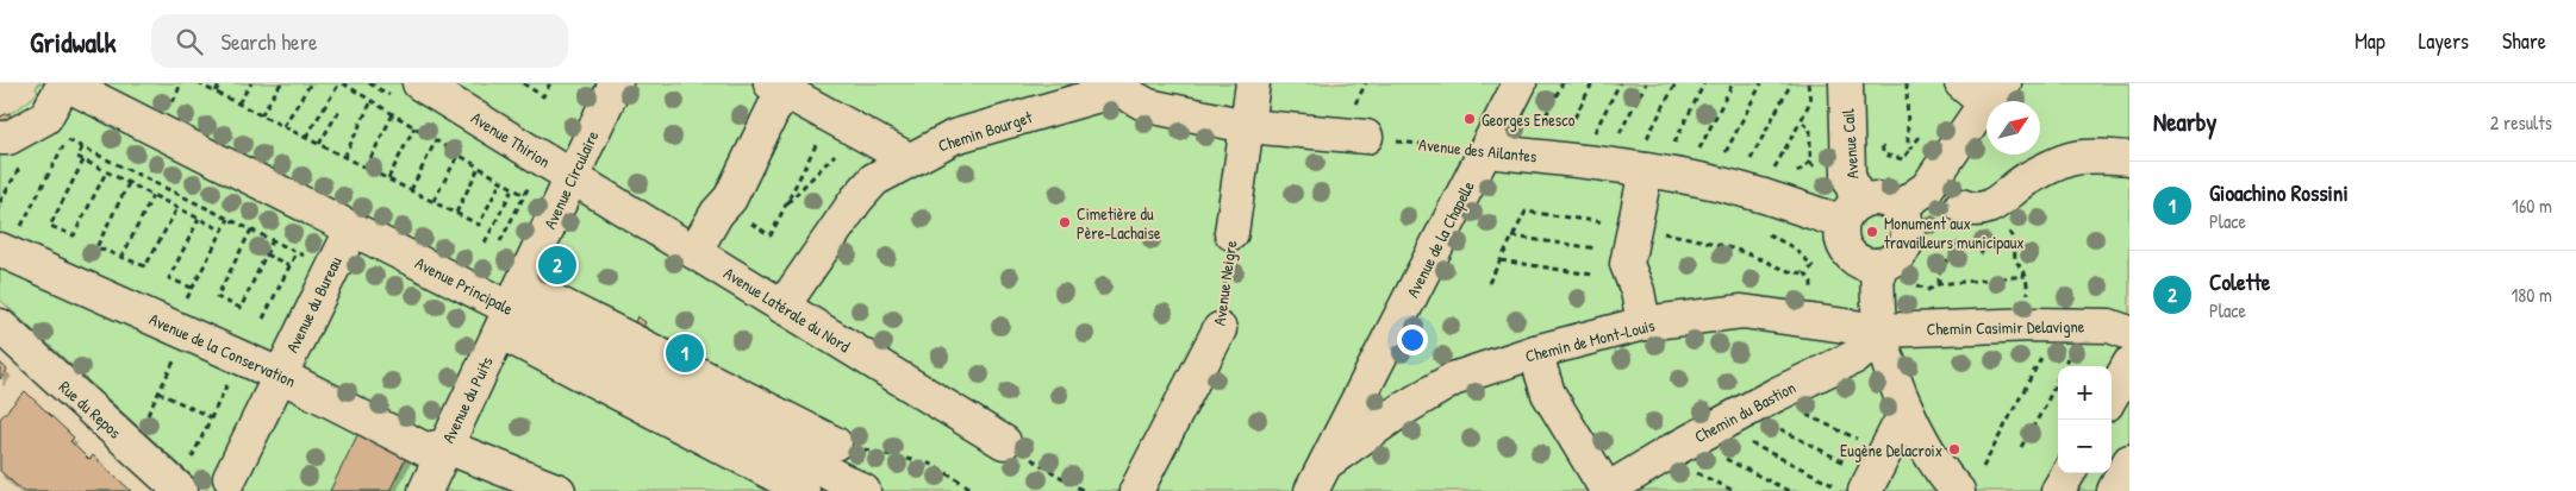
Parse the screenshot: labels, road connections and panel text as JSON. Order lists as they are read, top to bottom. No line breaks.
{"streets":{"street":["Chemin Bourget","Avenue Thirion","Avenue Cail","Avenue des Ailantes","Avenue Circulaire","Avenue de la Chapelle","Avenue Neigre","Avenue Principale","Avenue du Bureau","Avenue Latérale du Nord","Chemin Casimir Delavigne","Chemin de Mont-Louis","Avenue de la Conservation","Avenue du Puits","Rue du Repos","Chemin du Bastion"]},"crossings":[["Chemin Bourget","Avenue Latérale du Nord"],["Avenue Thirion","Avenue Circulaire"],["Avenue Thirion","Avenue Latérale du Nord"],["Avenue Cail","Avenue des Ailantes"],["Avenue des Ailantes","Avenue de la Chapelle"],["Avenue Circulaire","Avenue Principale"],["Avenue Circulaire","Avenue Latérale du Nord"],["Avenue Circulaire","Avenue du Puits"],["Avenue de la Chapelle","Chemin de Mont-Louis"],["Avenue Principale","Avenue du Bureau"],["Avenue Principale","Avenue du Puits"],["Avenue du Bureau","Avenue de la Conservation"],["Chemin Casimir Delavigne","Chemin de Mont-Louis"],["Chemin Casimir Delavigne","Chemin du Bastion"],["Chemin de Mont-Louis","Chemin du Bastion"],["Avenue de la Conservation","Avenue du Puits"]],"places":["Georges Enesco","Cimetière du Père-Lachaise","Monument aux travailleurs municipaux","Eugène Delacroix"],"north":"top right","page":{"header":"Gridwalk","search":"Search here","nav":["Map","Layers","Share"],"heading":["Nearby","2 results"],"list":[{"mark":"1","name":"Gioachino Rossini","note":"Place","value":"160 m"},{"mark":"2","name":"Colette","note":"Place","value":"180 m"}],"pins":["2","1"],"map_buttons":["+","−"]}}
